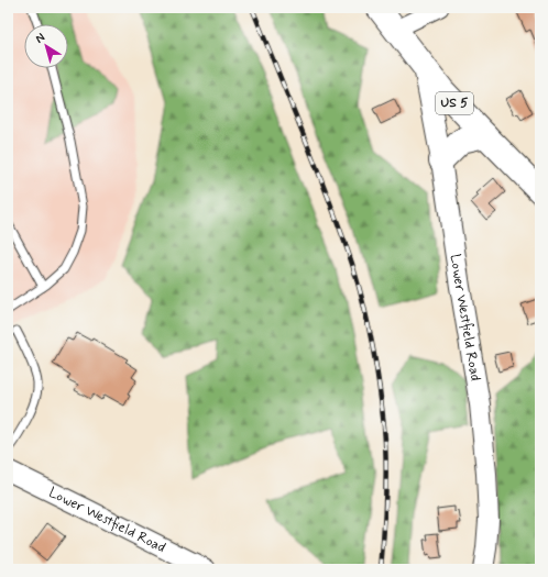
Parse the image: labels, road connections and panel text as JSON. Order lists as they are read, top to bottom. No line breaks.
{"streets":{"main road":["US 5"],"street":["Lower Westfield Road"]},"crossings":[["US 5","Lower Westfield Road"]],"north":"top left"}
